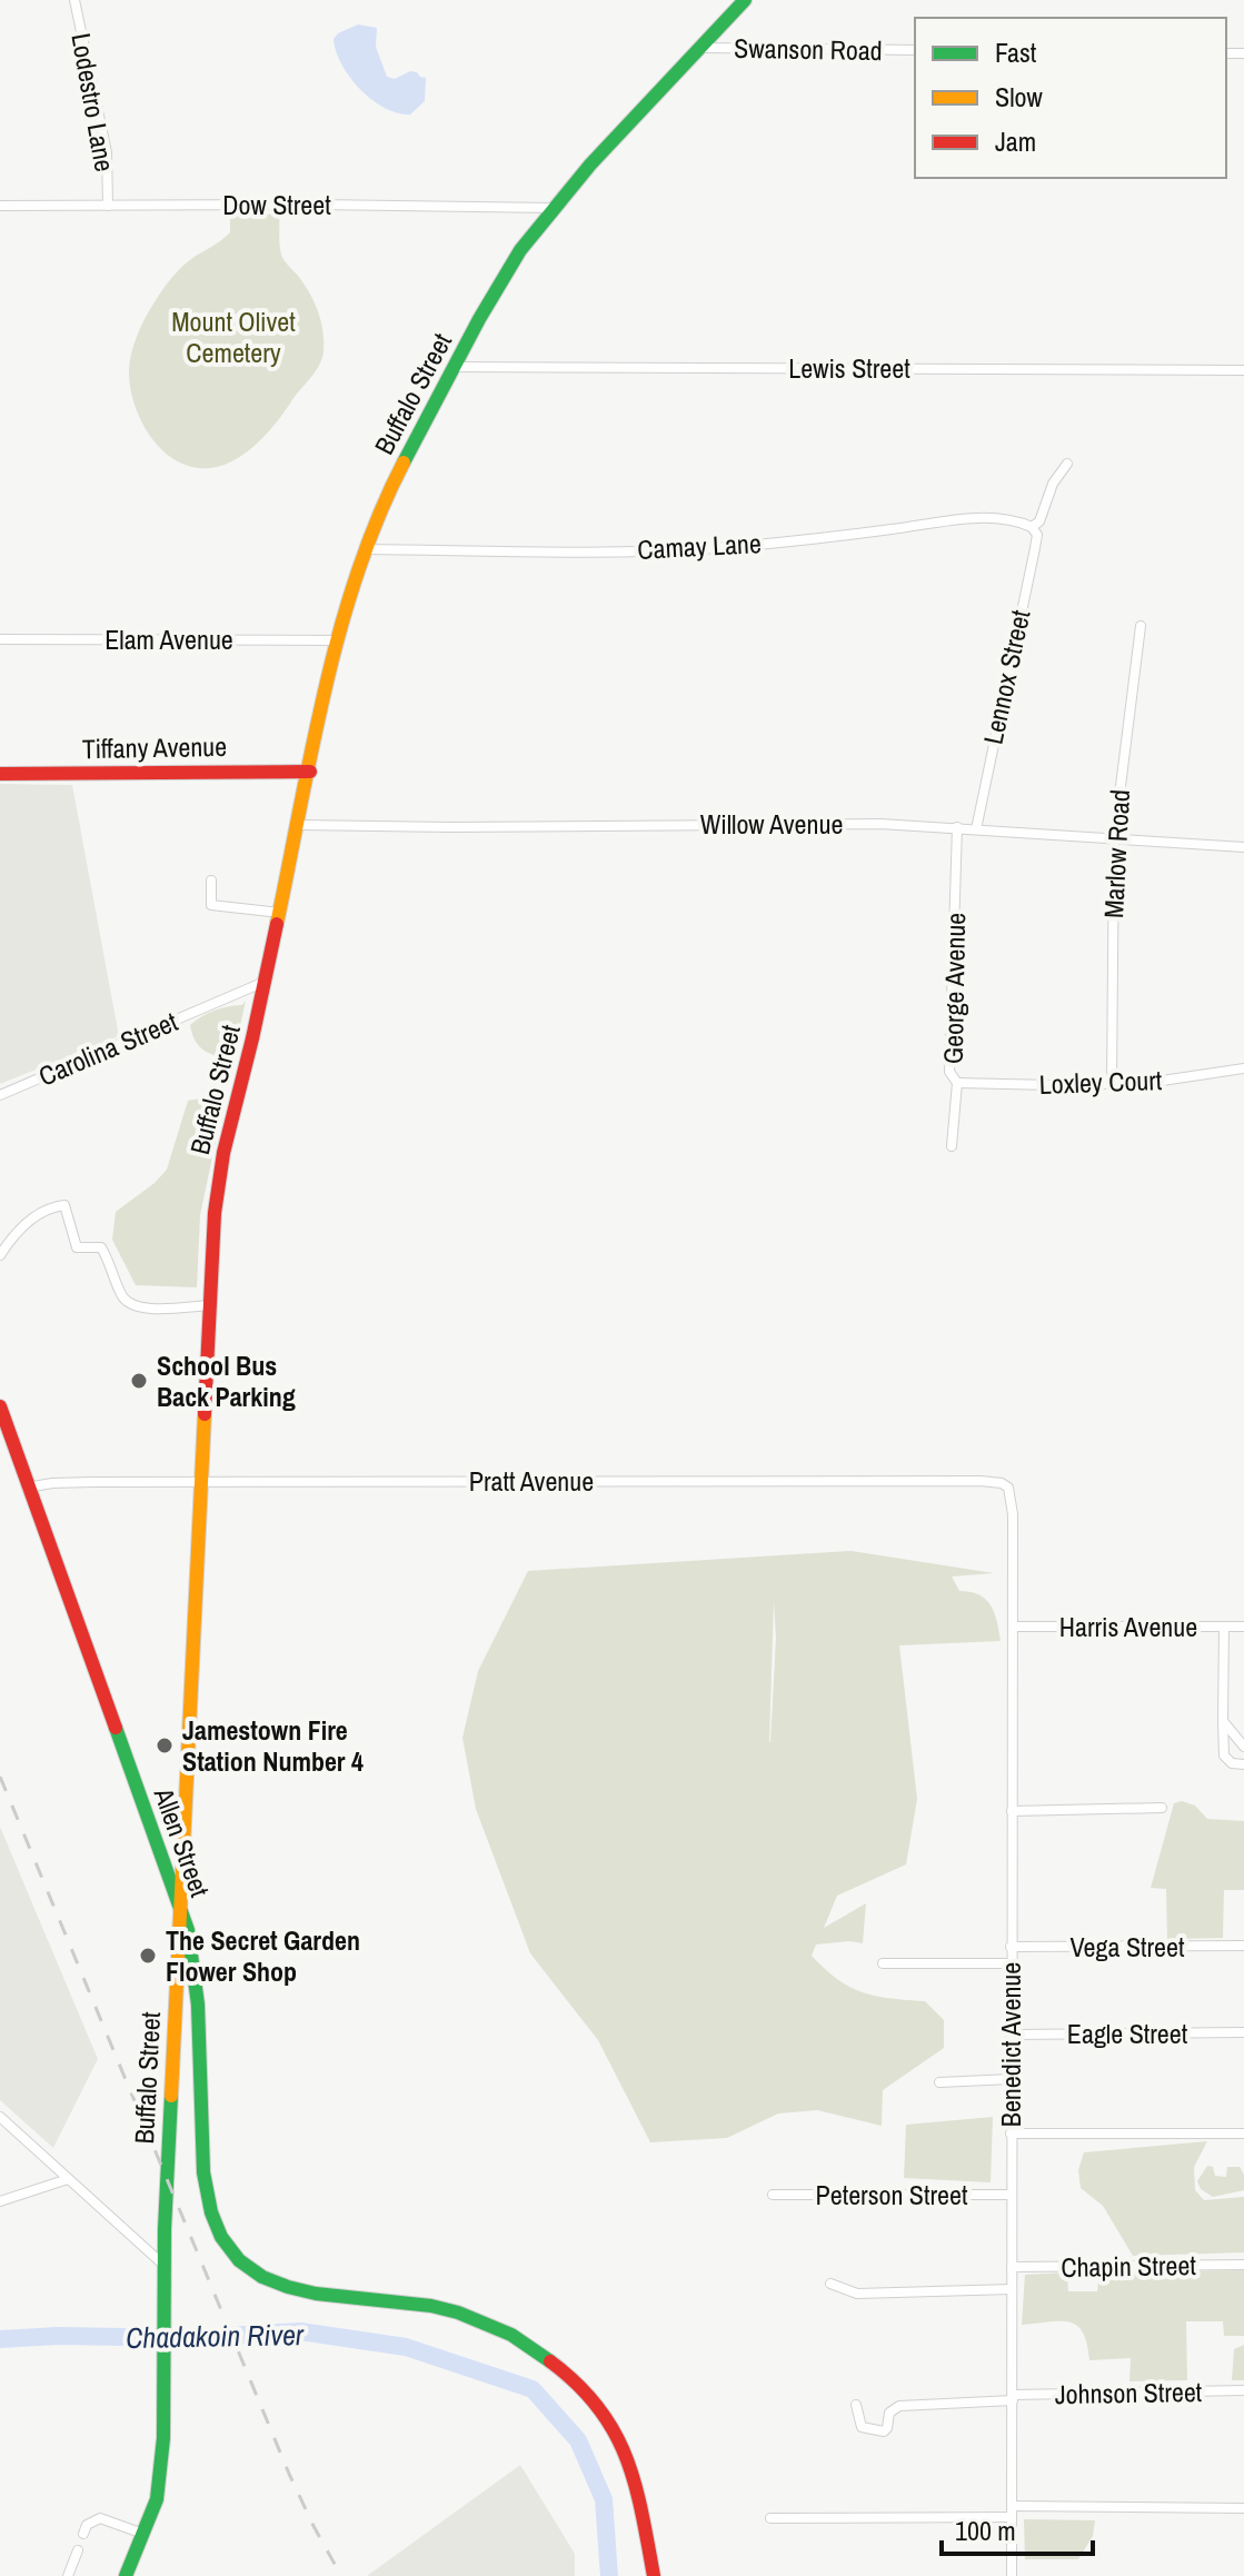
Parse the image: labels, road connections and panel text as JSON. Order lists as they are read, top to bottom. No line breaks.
{"streets":{"street":["Swanson Road","Lodestro Lane","Dow Street","Lewis Street","Buffalo Street","Camay Lane","Elam Avenue","Lennox Street","Tiffany Avenue","Willow Avenue","Marlow Road","George Avenue","Carolina Street","Loxley Court","Pratt Avenue","Harris Avenue","Allen Street","Vega Street","Eagle Street","Benedict Avenue","Peterson Street","Chapin Street","Johnson Street"]},"crossings":[["Swanson Road","Buffalo Street"],["Lodestro Lane","Dow Street"],["Dow Street","Buffalo Street"],["Lewis Street","Buffalo Street"],["Buffalo Street","Camay Lane"],["Buffalo Street","Elam Avenue"],["Buffalo Street","Tiffany Avenue"],["Buffalo Street","Willow Avenue"],["Buffalo Street","Carolina Street"],["Buffalo Street","Pratt Avenue"],["Buffalo Street","Allen Street"],["Camay Lane","Lennox Street"],["Lennox Street","Willow Avenue"],["Willow Avenue","Marlow Road"],["Willow Avenue","George Avenue"],["Marlow Road","Loxley Court"],["George Avenue","Loxley Court"],["Pratt Avenue","Allen Street"],["Pratt Avenue","Benedict Avenue"],["Harris Avenue","Benedict Avenue"],["Vega Street","Benedict Avenue"],["Eagle Street","Benedict Avenue"],["Benedict Avenue","Peterson Street"],["Benedict Avenue","Chapin Street"],["Benedict Avenue","Johnson Street"]],"water":["Chadakoin River"],"parks":["Mount Olivet Cemetery"],"places":["School Bus Back Parking","Jamestown Fire Station Number 4","The Secret Garden Flower Shop"],"legend":["Fast","Slow","Jam"],"scale_bar":"100 m"}
